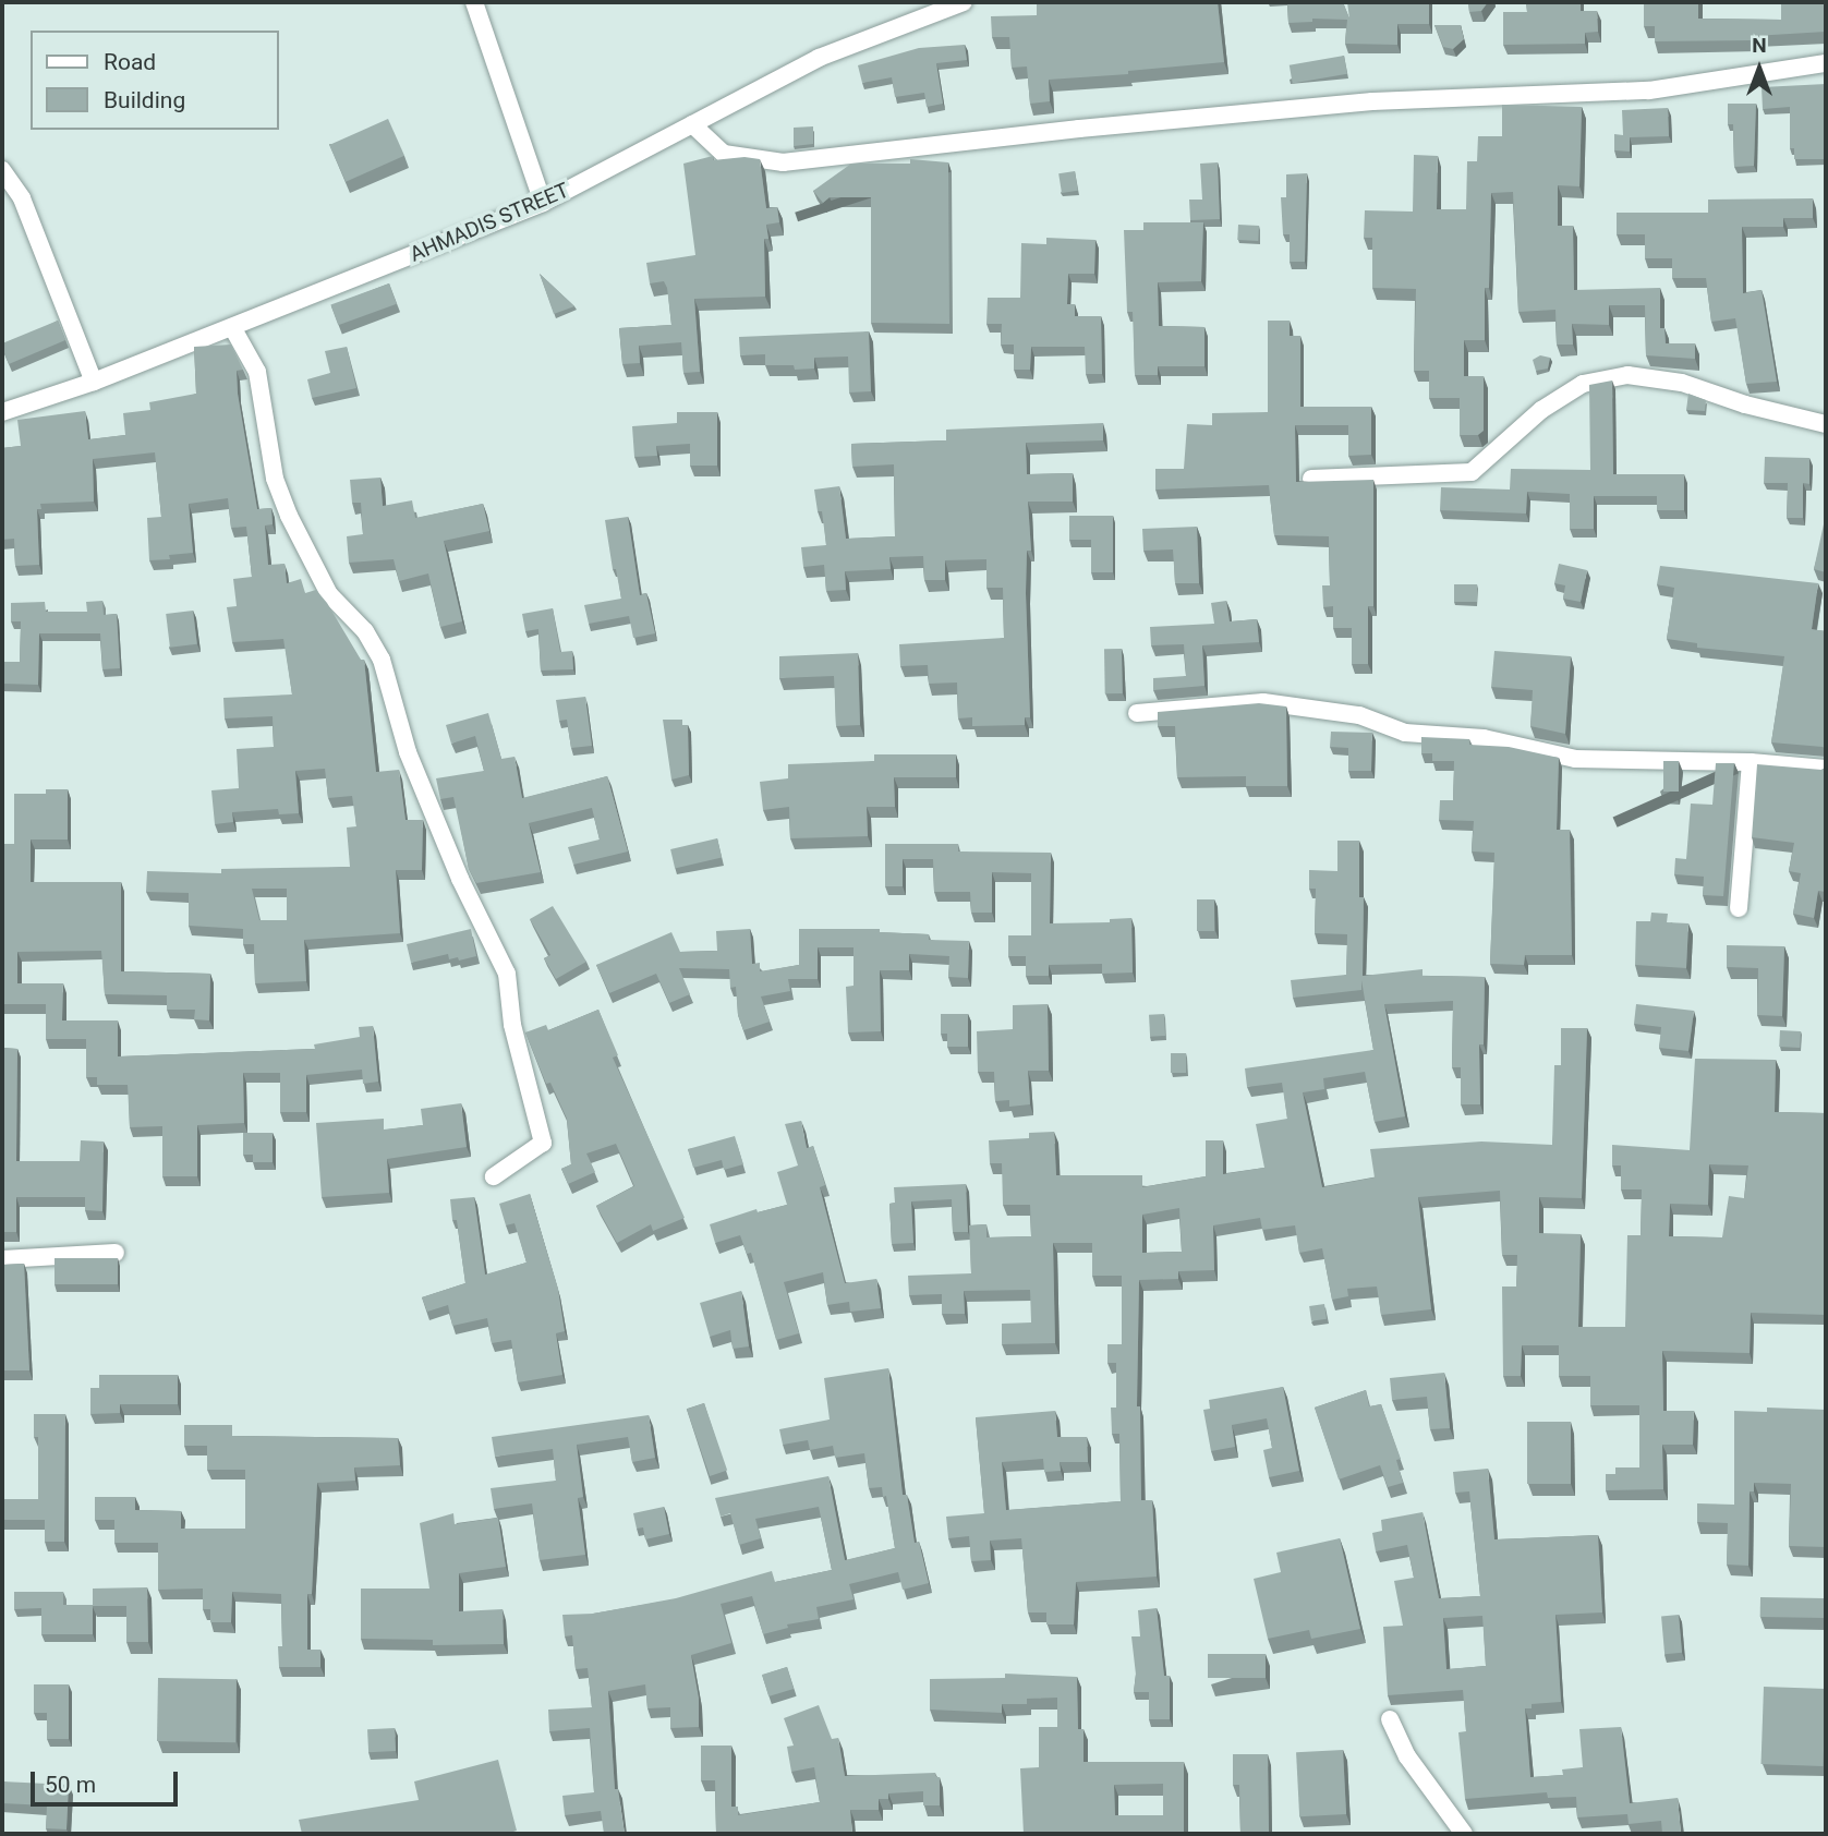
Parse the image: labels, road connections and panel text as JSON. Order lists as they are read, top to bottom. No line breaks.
{"streets":{"street":["AHMADIS STREET"]},"legend":["Road","Building"],"scale_bar":"50 m","north":"top"}
